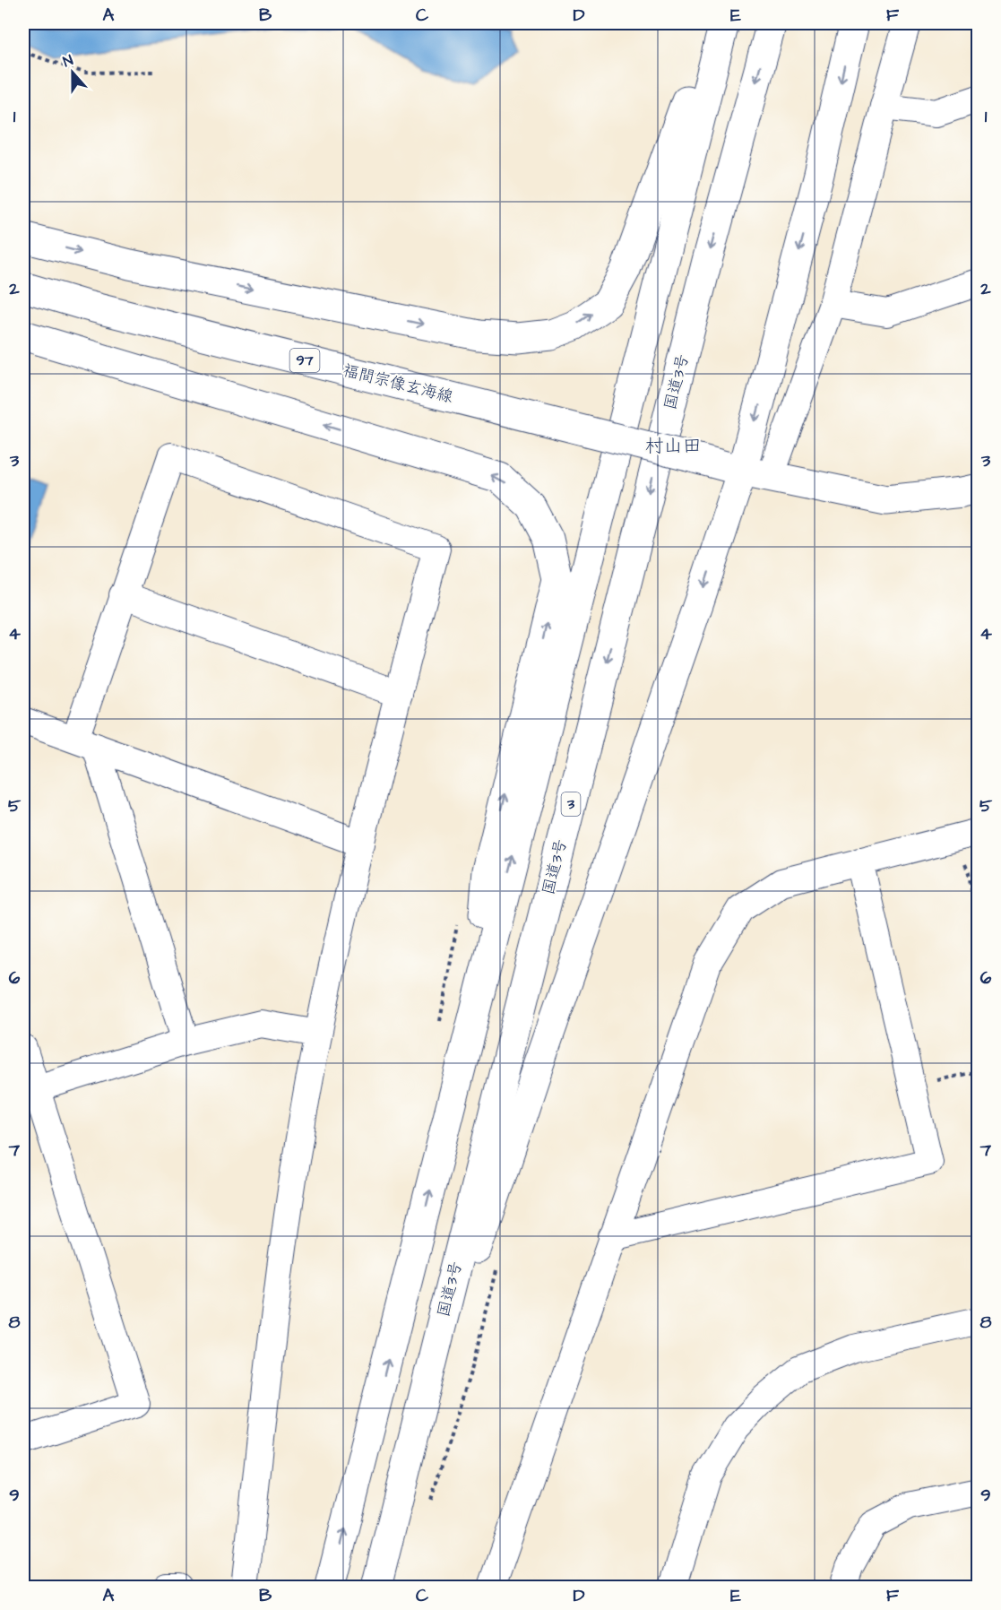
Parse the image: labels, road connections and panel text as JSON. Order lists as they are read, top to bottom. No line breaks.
{"streets":{"main road":["97","国道3号","福間宗像玄海線","3"]},"districts":["村山田"],"north":"top","grid":{"columns":["A","B","C","D","E","F"],"rows":["1","2","3","4","5","6","7","8","9"]}}
